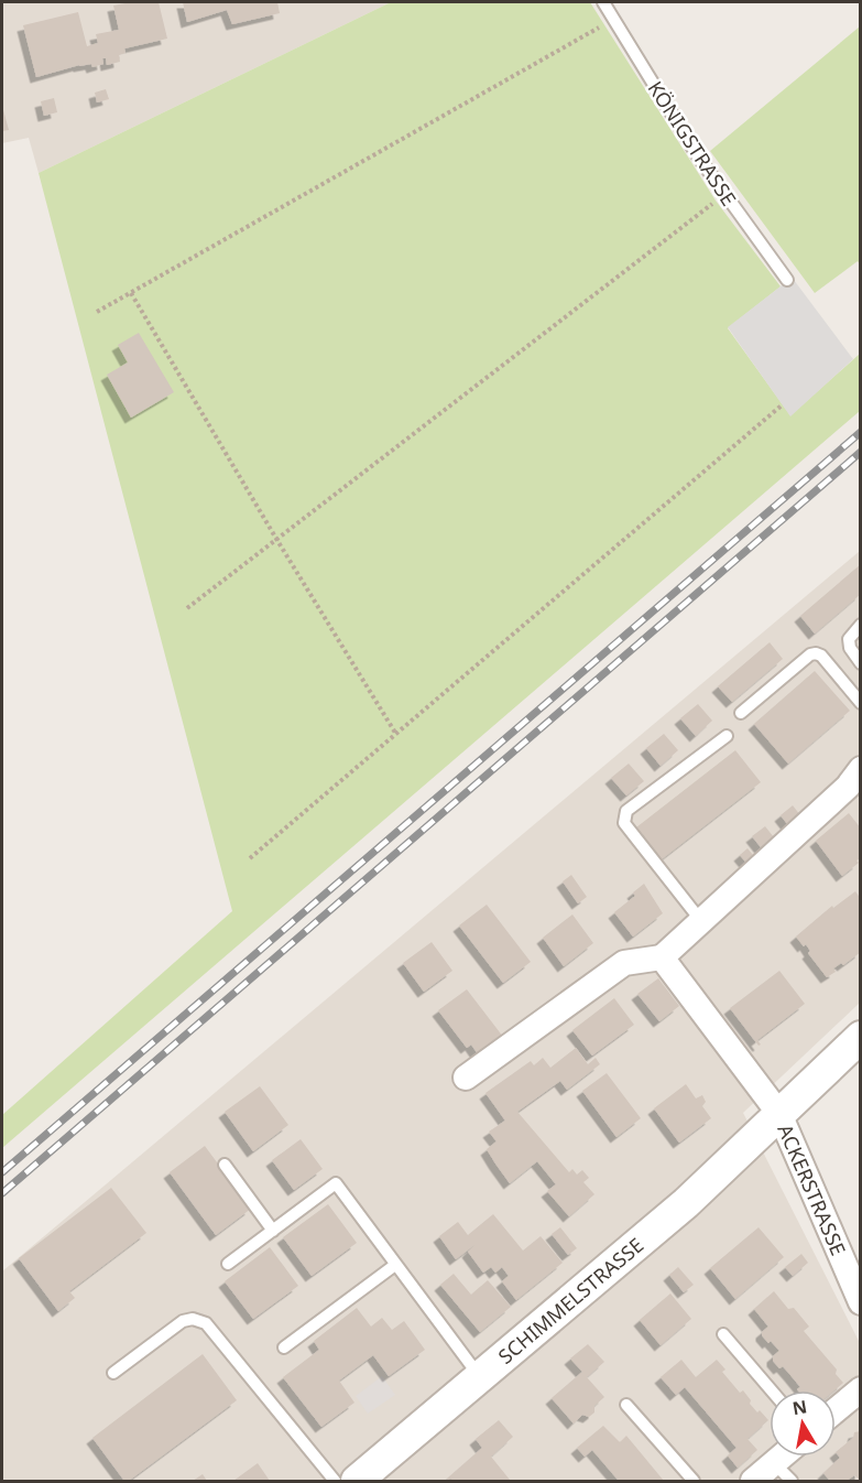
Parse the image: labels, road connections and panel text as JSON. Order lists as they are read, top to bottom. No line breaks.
{"streets":{"street":["ACKERSTRASSE","SCHIMMELSTRASSE"],"lane":["KÖNIGSTRASSE"]},"crossings":[["ACKERSTRASSE","SCHIMMELSTRASSE"]],"north":"top"}
